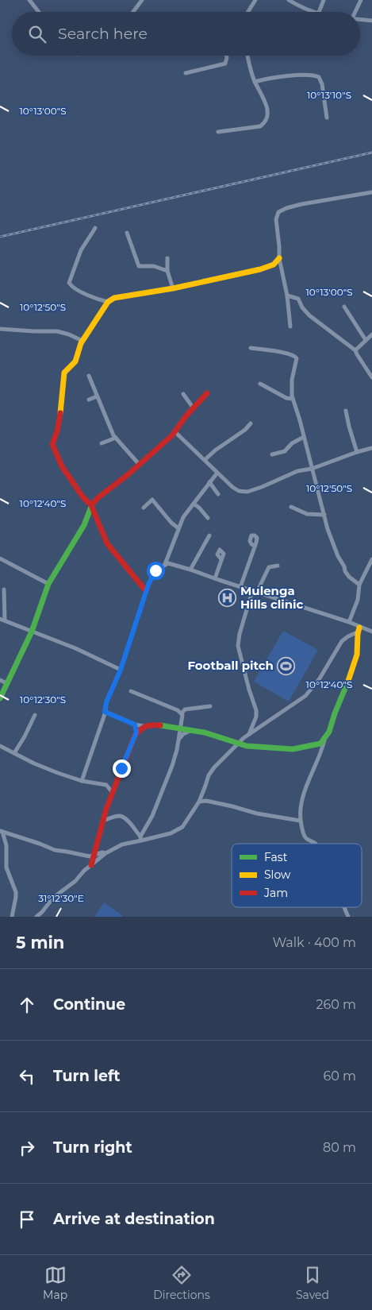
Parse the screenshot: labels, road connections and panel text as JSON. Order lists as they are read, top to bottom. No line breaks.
{"places":{"hospital":["Mulenga Hills clinic"],"sports":["Football pitch"]},"legend":["Fast","Slow","Jam"],"page":{"search":"Search here","heading":["5 min","Walk · 400 m"],"list":[["Continue","260 m"],["Turn left","60 m"],["Turn right","80 m"],"Arrive at destination"],"nav":["Map","Directions","Saved"]},"coordinates":["10°13'10\"S","10°13'00\"S","10°12'50\"S","10°12'40\"S","10°12'30\"S","31°12'30\"E"]}
